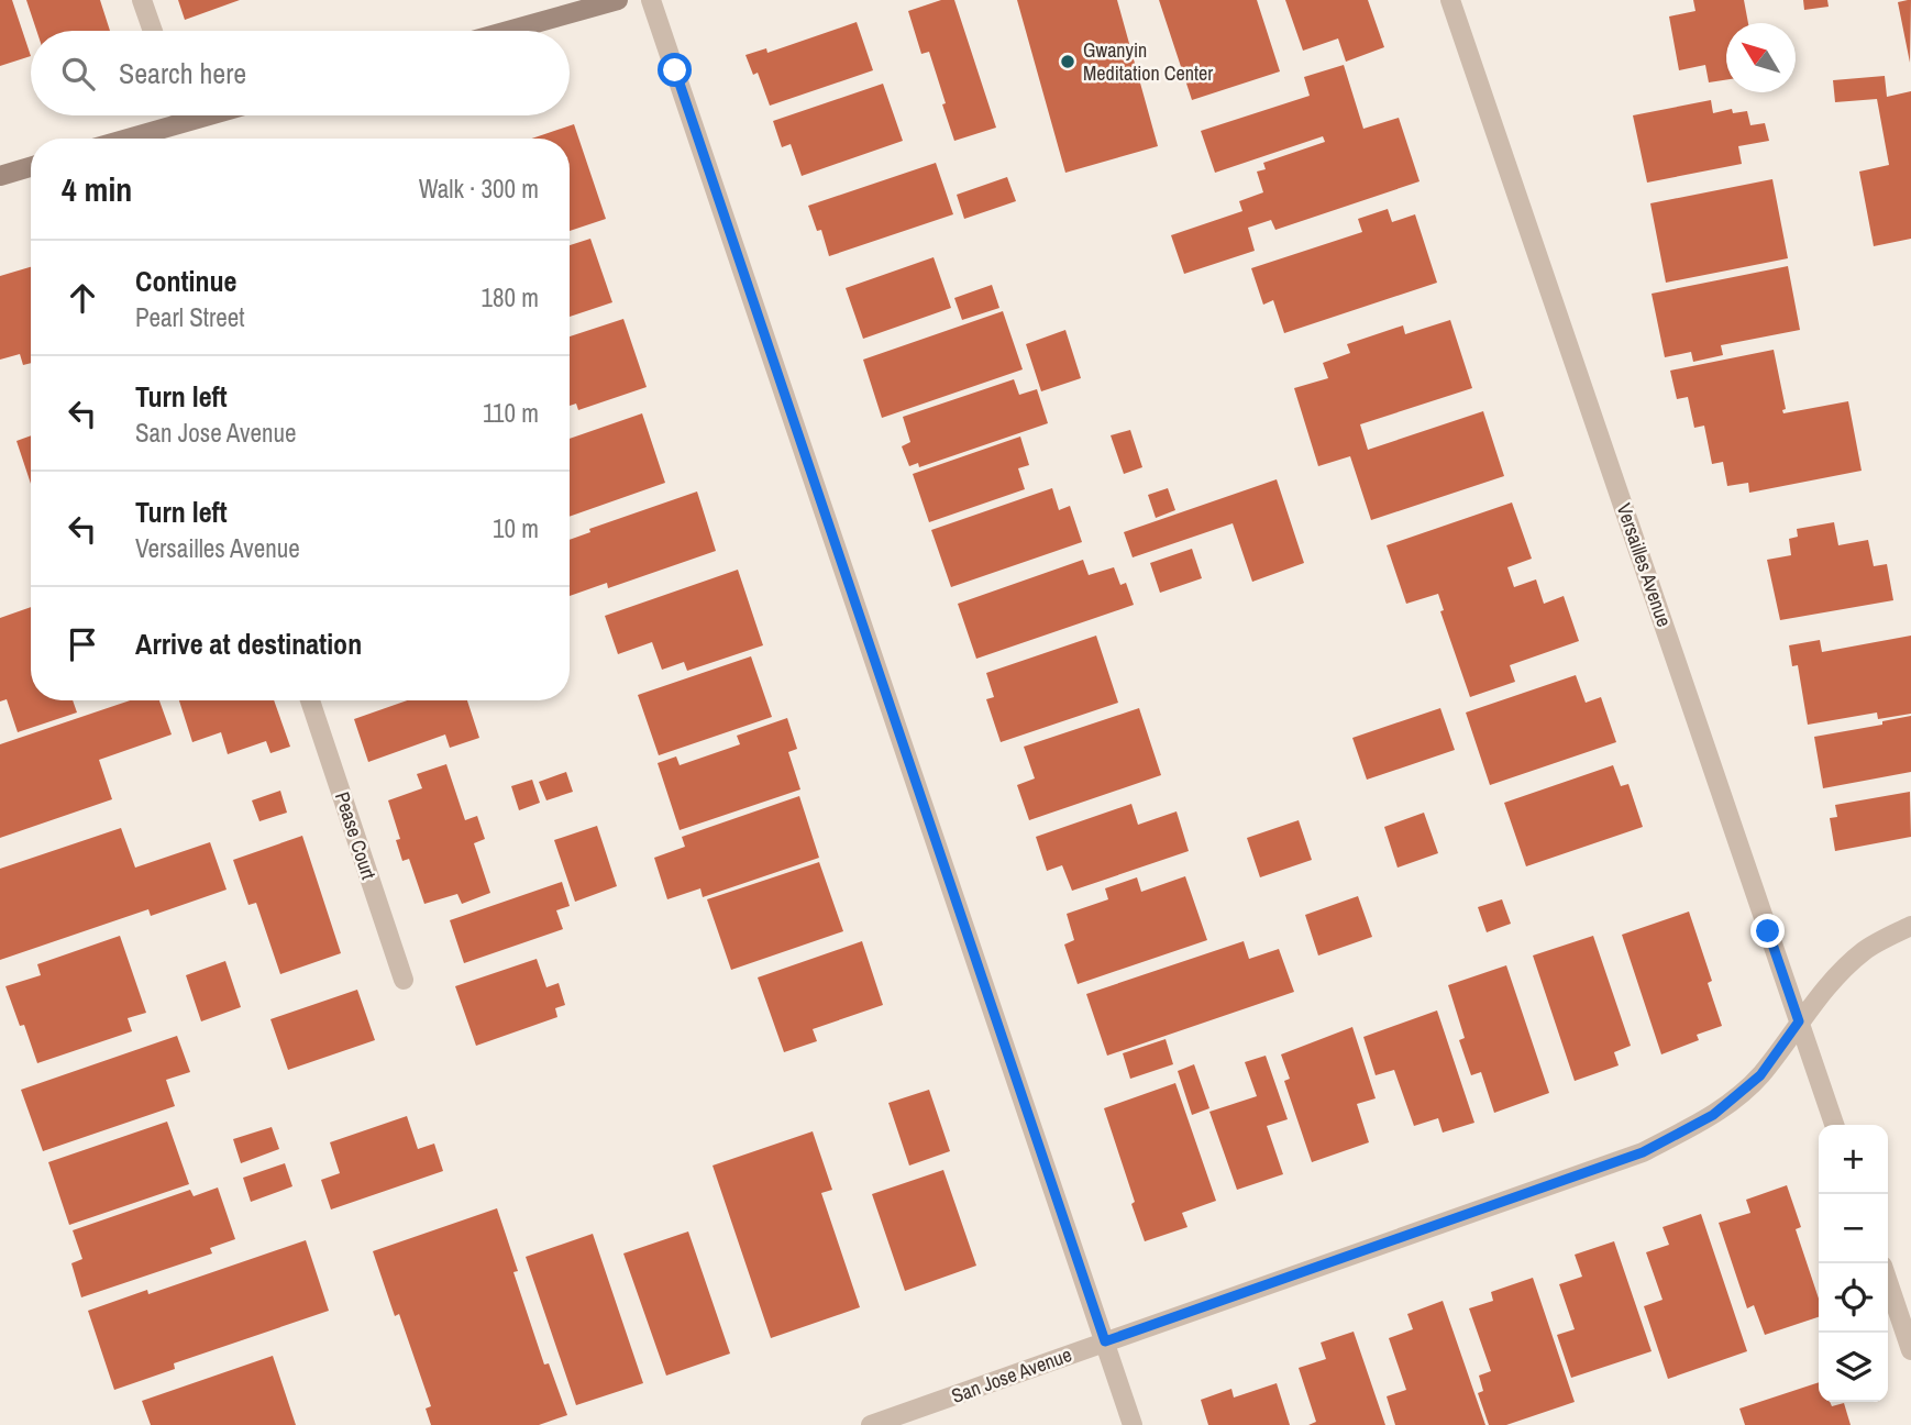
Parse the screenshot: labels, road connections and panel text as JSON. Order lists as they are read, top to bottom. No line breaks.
{"streets":{"street":["Versailles Avenue","Pease Court","San Jose Avenue"]},"crossings":[["Versailles Avenue","San Jose Avenue"]],"places":["Gwanyin Meditation Center"],"north":"top left","page":{"search":"Search here","heading":["4 min","Walk · 300 m"],"list":[["Continue","Pearl Street","180 m"],["Turn left","San Jose Avenue","110 m"],["Turn left","Versailles Avenue","10 m"],"Arrive at destination"],"map_buttons":["+","−"]}}
